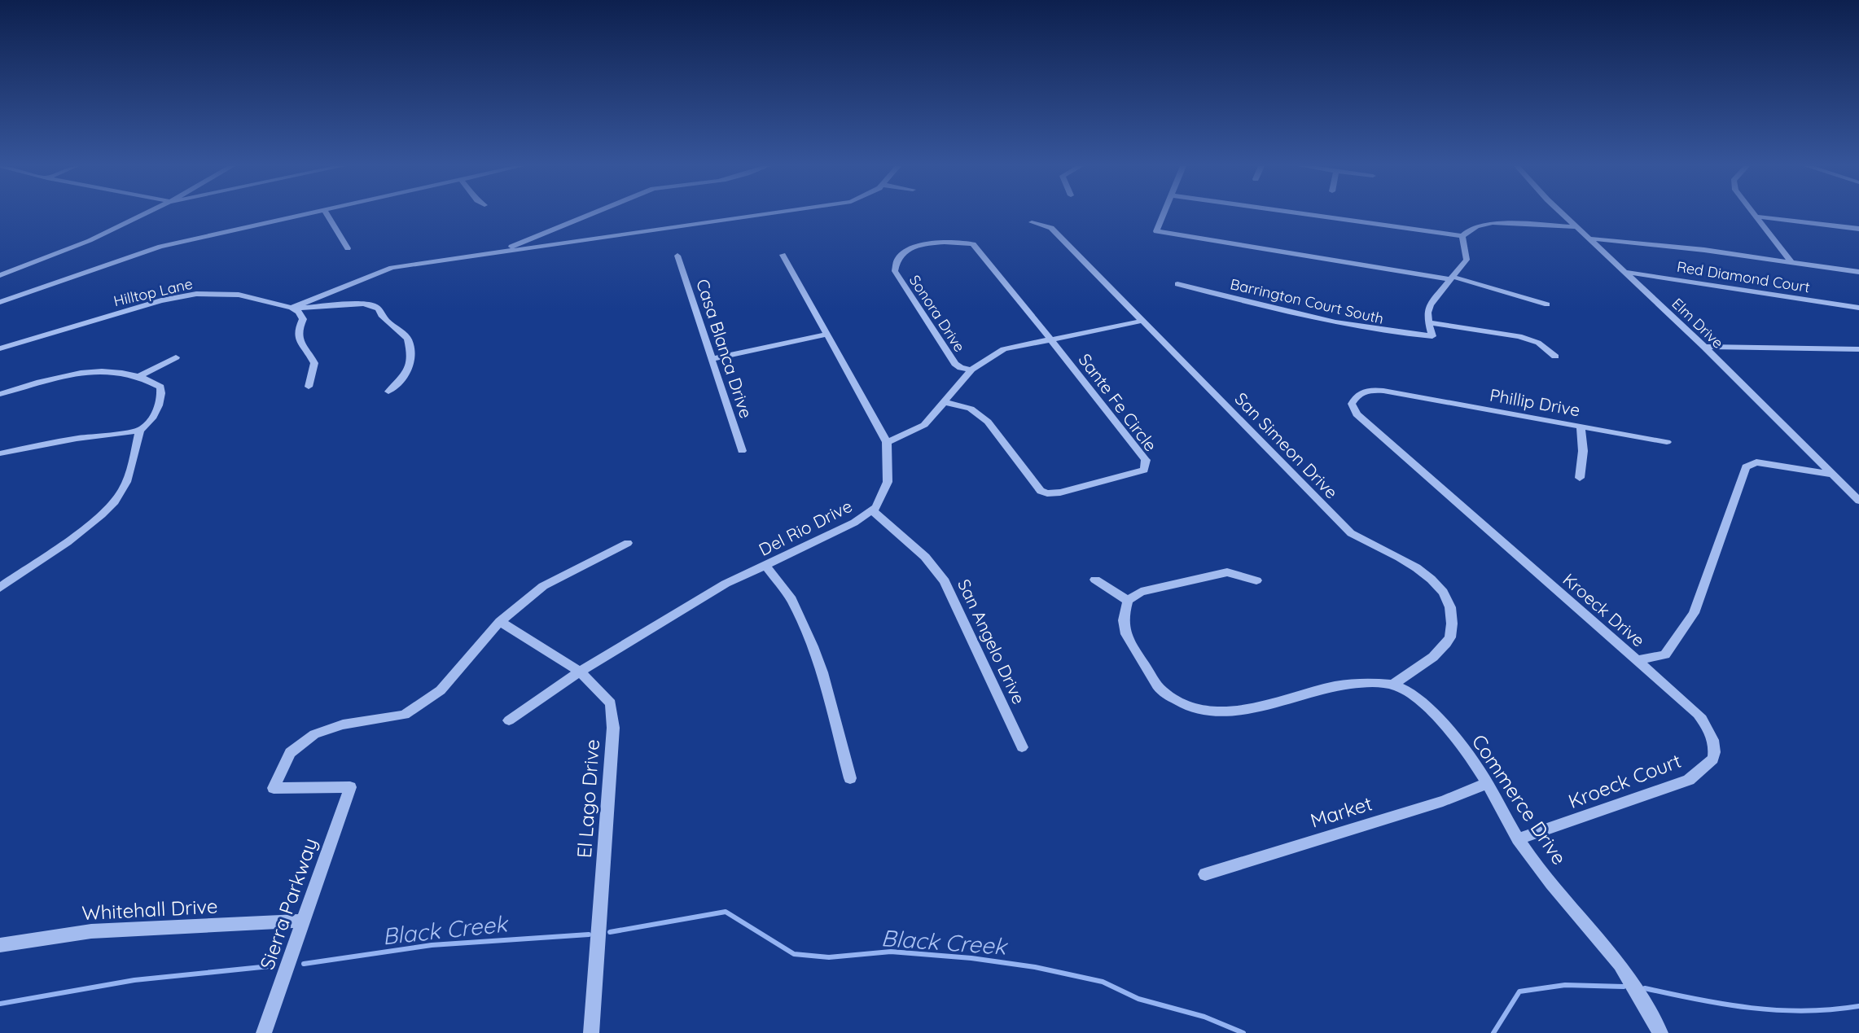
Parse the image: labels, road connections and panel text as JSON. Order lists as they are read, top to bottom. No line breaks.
{"streets":{"street":["Red Diamond Court","Hilltop Lane","Barrington Court South","Sonora Drive","Elm Drive","Casa Blanca Drive","Sante Fe Circle","Phillip Drive","San Simeon Drive","Del Rio Drive","Kroeck Drive","San Angelo Drive","Kroeck Court","El Lago Drive","Commerce Drive","Market","Sierra Parkway","Whitehall Drive"]},"crossings":[["Red Diamond Court","Elm Drive"],["Sonora Drive","Sante Fe Circle"],["Elm Drive","Kroeck Drive"],["Phillip Drive","Kroeck Drive"],["San Simeon Drive","Commerce Drive"],["Del Rio Drive","San Angelo Drive"],["Del Rio Drive","El Lago Drive"],["Kroeck Drive","Kroeck Court"],["Kroeck Court","Commerce Drive"],["El Lago Drive","Sierra Parkway"],["Commerce Drive","Market"],["Sierra Parkway","Whitehall Drive"]],"water":["Black Creek"]}
